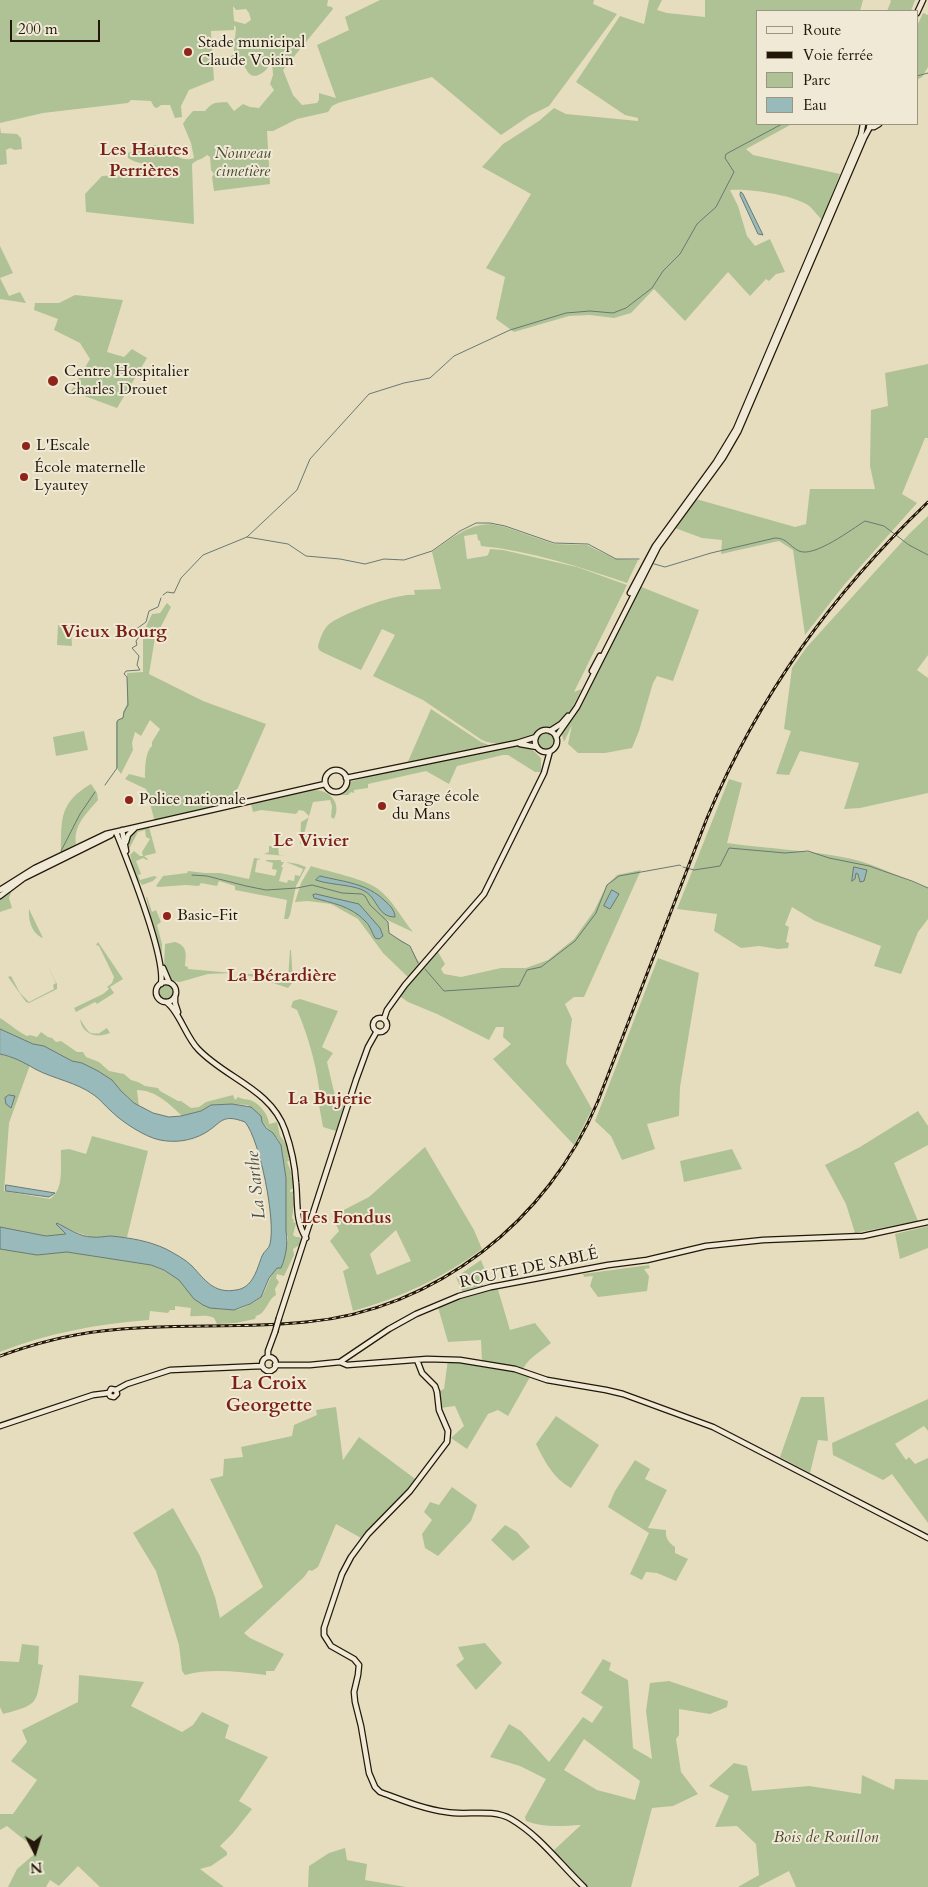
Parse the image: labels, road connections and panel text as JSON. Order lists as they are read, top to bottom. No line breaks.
{"streets":{"main road":["ROUTE DE SABLÉ"]},"districts":["Les Hautes Perrières","Vieux Bourg","Le Vivier","La Bérardière","La Bujerie","Les Fondus","La Croix Georgette"],"water":["La Sarthe"],"parks":["Nouveau cimetière","Bois de Rouillon"],"places":["Stade municipal Claude Voisin","Centre Hospitalier Charles Drouet","L'Escale","École maternelle Lyautey","Police nationale","Garage école du Mans","Basic-Fit"],"legend":["Route","Voie ferrée","Parc","Eau"],"scale_bar":"200 m","north":"bottom"}
